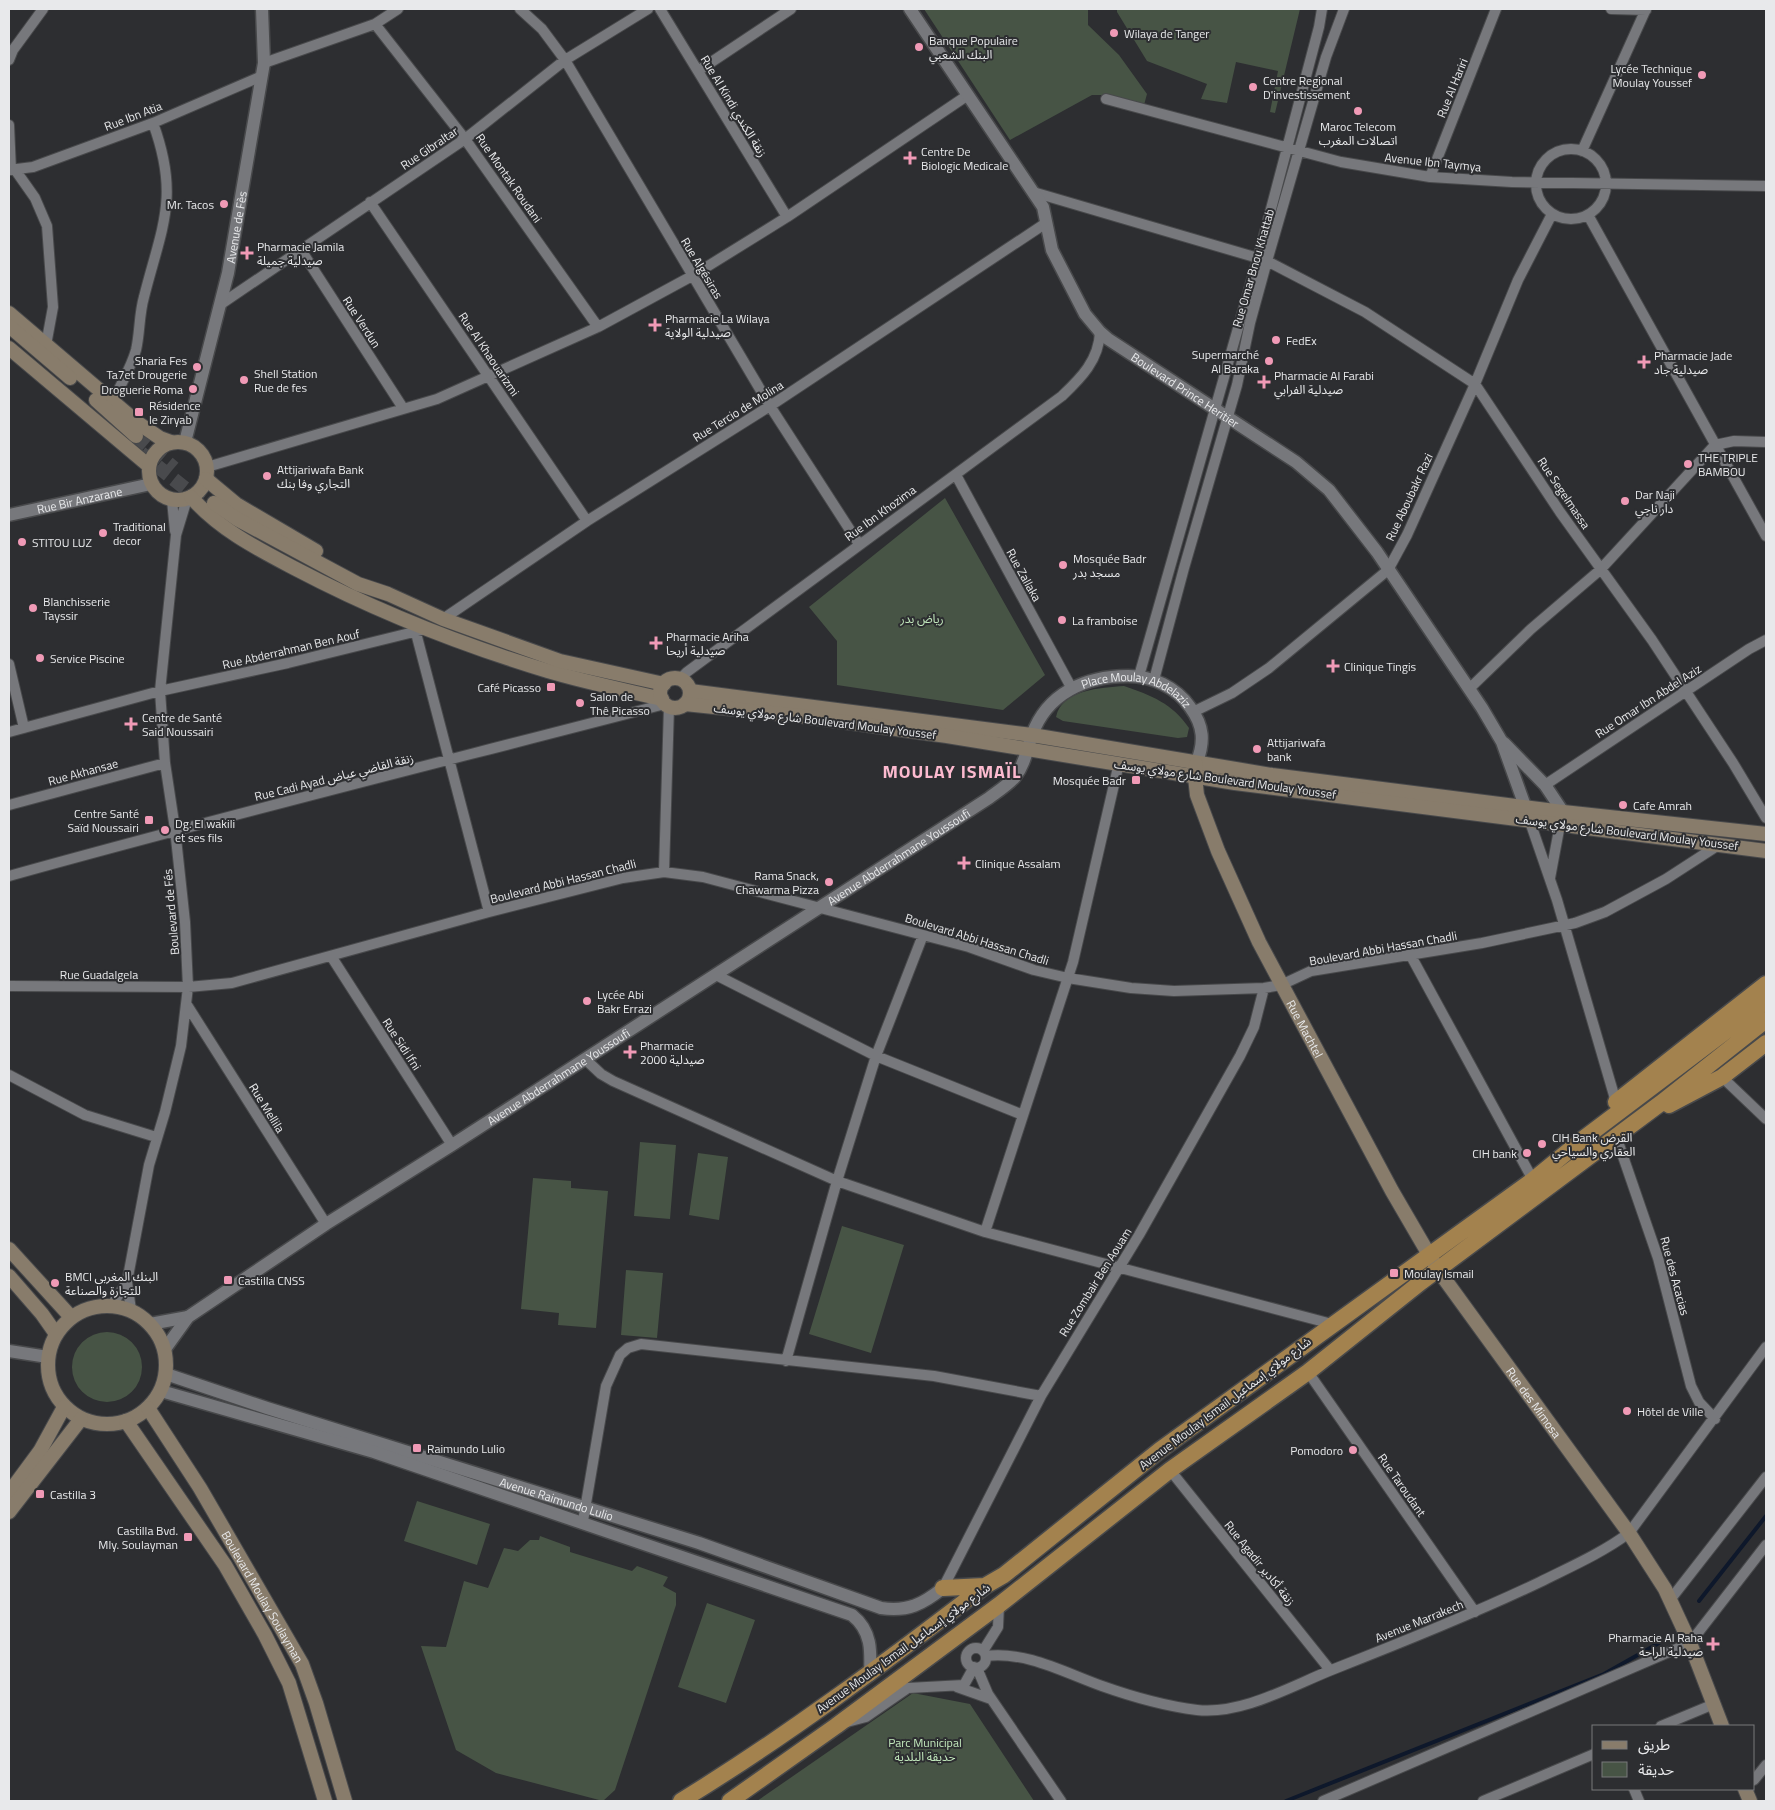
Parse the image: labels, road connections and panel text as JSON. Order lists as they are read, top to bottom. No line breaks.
{"streets":{"highway":["Avenue Moulay Ismail شارع مولاي إسماعيل"],"main road":["شارع مولاي يوسف Boulevard Moulay Youssef","Rue Machtel","Rue des Mimosa","Boulevard Moulay Soulayman"],"street":["Rue Al Hariri","Rue Al Kindi زنقة الكندي","Rue Ibn Atia","Rue Gibraltar","Avenue Ibn Taymya","Rue Montak Roudani","Avenue de Fès","Rue Algésiras","Rue Omar Bnou Khattab","Rue Verdun","Rue Al Khaouarizmi","Boulevard Prince Heritier","Rue Tercio de Molina","Rue Segelmassa","Rue Aboubakr Razi","Rue Bir Anzarane","Rue Ibn Khozima","Rue Zallaka","Rue Abderrahman Ben Aouf","Place Moulay Abdelaziz","Rue Omar Ibn Abdel Aziz","Rue Akhansae","Rue Cadi Ayad زنقة القاضي عياض","Avenue Abderrahmane Youssoufi","Boulevard Abbi Hassan Chadli","Boulevard de Fés","Rue Guadalgela","Rue Sidi Ifni","Rue Mellila","Rue des Acacias","Rue Zombair Ben Aouam","Rue Taroudant","Avenue Raimundo Lulio","Rue Agadir زنقة أكادير","Avenue Marrakech"]},"crossings":[["Rue Al Hariri","Avenue Ibn Taymya"],["Rue Ibn Atia","Rue Montak Roudani"],["Rue Ibn Atia","Avenue de Fès"],["Rue Gibraltar","Rue Montak Roudani"],["Rue Gibraltar","Avenue de Fès"],["Rue Gibraltar","Rue Algésiras"],["Rue Gibraltar","Rue Verdun"],["Rue Gibraltar","Rue Al Khaouarizmi"],["Avenue Ibn Taymya","Rue Omar Bnou Khattab"],["Avenue de Fès","Rue Bir Anzarane"],["Avenue de Fès","Boulevard de Fés"],["Rue Algésiras","Rue Tercio de Molina"],["Rue Algésiras","Rue Ibn Khozima"],["Rue Omar Bnou Khattab","Boulevard Prince Heritier"],["Rue Omar Bnou Khattab","Rue Segelmassa"],["Rue Omar Bnou Khattab","Place Moulay Abdelaziz"],["Rue Al Khaouarizmi","Rue Tercio de Molina"],["Boulevard Prince Heritier","Rue Tercio de Molina"],["Boulevard Prince Heritier","Rue Segelmassa"],["Boulevard Prince Heritier","Rue Aboubakr Razi"],["Boulevard Prince Heritier","Rue Ibn Khozima"],["Boulevard Prince Heritier","Rue Omar Ibn Abdel Aziz"],["Boulevard Prince Heritier","شارع مولاي يوسف Boulevard Moulay Youssef"],["Rue Segelmassa","Rue Aboubakr Razi"],["Rue Segelmassa","Rue Omar Ibn Abdel Aziz"],["Rue Aboubakr Razi","Place Moulay Abdelaziz"],["Rue Bir Anzarane","Boulevard de Fés"],["Rue Ibn Khozima","Rue Zallaka"],["Rue Ibn Khozima","شارع مولاي يوسف Boulevard Moulay Youssef"],["Rue Ibn Khozima","Rue Cadi Ayad زنقة القاضي عياض"],["Rue Zallaka","Place Moulay Abdelaziz"],["Rue Abderrahman Ben Aouf","Boulevard de Fés"],["Place Moulay Abdelaziz","شارع مولاي يوسف Boulevard Moulay Youssef"],["Place Moulay Abdelaziz","Avenue Abderrahmane Youssoufi"],["Place Moulay Abdelaziz","Rue Machtel"],["شارع مولاي يوسف Boulevard Moulay Youssef","Rue Cadi Ayad زنقة القاضي عياض"],["شارع مولاي يوسف Boulevard Moulay Youssef","Avenue Abderrahmane Youssoufi"],["شارع مولاي يوسف Boulevard Moulay Youssef","Boulevard Abbi Hassan Chadli"],["شارع مولاي يوسف Boulevard Moulay Youssef","Rue Machtel"],["Rue Akhansae","Boulevard de Fés"],["Rue Cadi Ayad زنقة القاضي عياض","Boulevard de Fés"],["Avenue Abderrahmane Youssoufi","Boulevard Abbi Hassan Chadli"],["Avenue Abderrahmane Youssoufi","Boulevard de Fés"],["Avenue Abderrahmane Youssoufi","Rue Sidi Ifni"],["Avenue Abderrahmane Youssoufi","Rue Mellila"],["Avenue Abderrahmane Youssoufi","Avenue Raimundo Lulio"],["Avenue Abderrahmane Youssoufi","Boulevard Moulay Soulayman"],["Boulevard Abbi Hassan Chadli","Boulevard de Fés"],["Boulevard Abbi Hassan Chadli","Rue Guadalgela"],["Boulevard Abbi Hassan Chadli","Rue Machtel"],["Boulevard Abbi Hassan Chadli","Rue Sidi Ifni"],["Boulevard Abbi Hassan Chadli","Rue Zombair Ben Aouam"],["Boulevard de Fés","Rue Guadalgela"],["Boulevard de Fés","Rue Mellila"],["Boulevard de Fés","Avenue Raimundo Lulio"],["Boulevard de Fés","Boulevard Moulay Soulayman"],["Rue Machtel","Rue des Mimosa"],["Rue Machtel","Avenue Moulay Ismail شارع مولاي إسماعيل"],["Rue des Acacias","Avenue Moulay Ismail شارع مولاي إسماعيل"],["Rue des Acacias","Avenue Marrakech"],["Rue Zombair Ben Aouam","Avenue Raimundo Lulio"],["Rue des Mimosa","Avenue Moulay Ismail شارع مولاي إسماعيل"],["Rue des Mimosa","Avenue Marrakech"],["Avenue Moulay Ismail شارع مولاي إسماعيل","Rue Taroudant"],["Avenue Moulay Ismail شارع مولاي إسماعيل","Avenue Raimundo Lulio"],["Avenue Moulay Ismail شارع مولاي إسماعيل","Rue Agadir زنقة أكادير"],["Rue Taroudant","Avenue Marrakech"],["Avenue Raimundo Lulio","Boulevard Moulay Soulayman"],["Rue Agadir زنقة أكادير","Avenue Marrakech"]],"districts":["MOULAY ISMAÏL"],"parks":["رياض بدر","Parc Municipal حديقة البلدية"],"places":{"other":["Wilaya de Tanger","Banque Populaire البنك الشعبي","Lycée Technique Moulay Youssef","Centre Regional D'investissement","Maroc Telecom اتصالات المغرب","Mr. Tacos","FedEx","Supermarché Al Baraka","Sharia Fes Ta7et Drougerie","Shell Station Rue de fes","Droguerie Roma","THE TRIPLE BAMBOU","Attijariwafa Bank التجاري وفا بنك","Dar Naji دار ناجي","Traditional decor","STITOU LUZ","Mosquée Badr مسجد بدر","Blanchisserie Tayssir","La framboise","Service Piscine","Salon de Thê Picasso","Attijariwafa bank","Cafe Amrah","Dg. El wakili et ses fils","Rama Snack, Chawarma Pizza","Lycée Abi Bakr Errazi","CIH Bank القرض العقاري والسياحي","CIH bank","BMCI البنك المغربي للتجارة والصناعة","Hôtel de Ville","Pomodoro"],"health":["Centre De Biologic Medicale","Pharmacie Jamila صيدلية جميلة","Pharmacie La Wilaya صيدلية الولاية","Pharmacie Jade صيدلية جاد","Pharmacie Al Farabi صيدلية الفرابي","Pharmacie Ariha صيدلية أريحا","Clinique Tingis","Centre de Santé Said Noussairi","Clinique Assalam","Pharmacie 2000 صيدلية","Pharmacie Al Raha صيدلية الراحة"],"transit":["Résidence le Ziryab","Café Picasso","Mosquée Badr","Centre Santé Saïd Noussairi","Moulay Ismail","Castilla CNSS","Raimundo Lulio","Castilla 3","Castilla Bvd. Mly. Soulayman"]},"legend":["طريق","حديقة"]}
